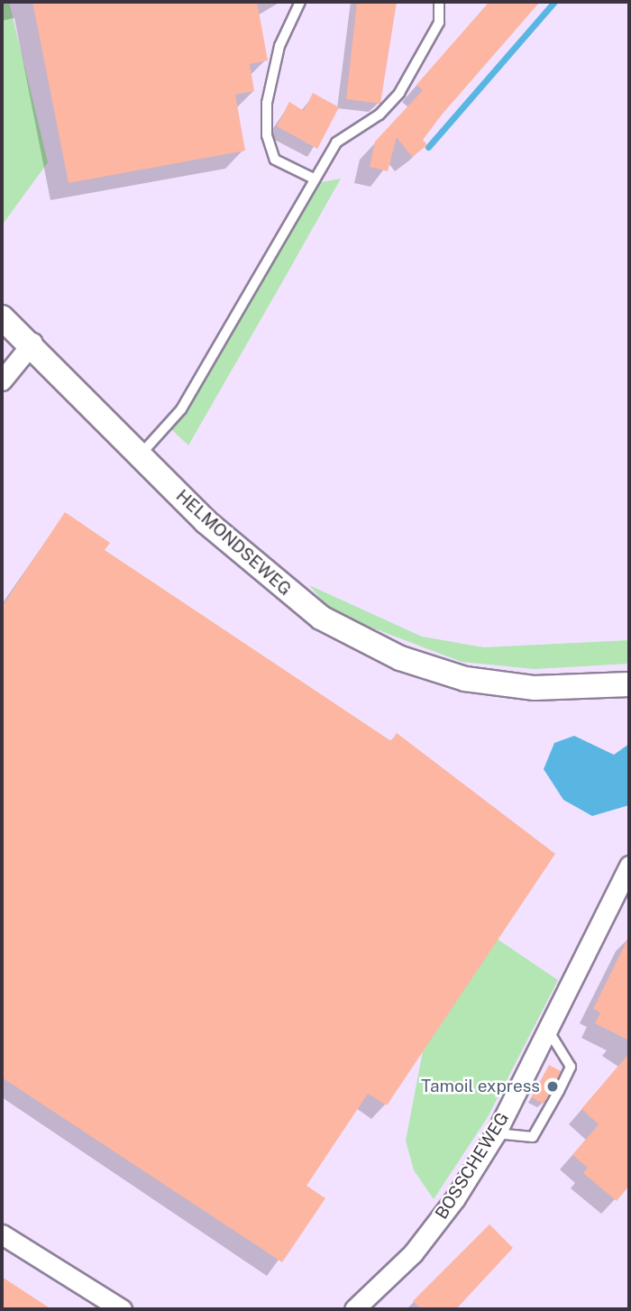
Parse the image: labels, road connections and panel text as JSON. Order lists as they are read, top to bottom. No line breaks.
{"streets":{"street":["HELMONDSEWEG","BOSSCHEWEG"]},"places":["Tamoil express"]}
